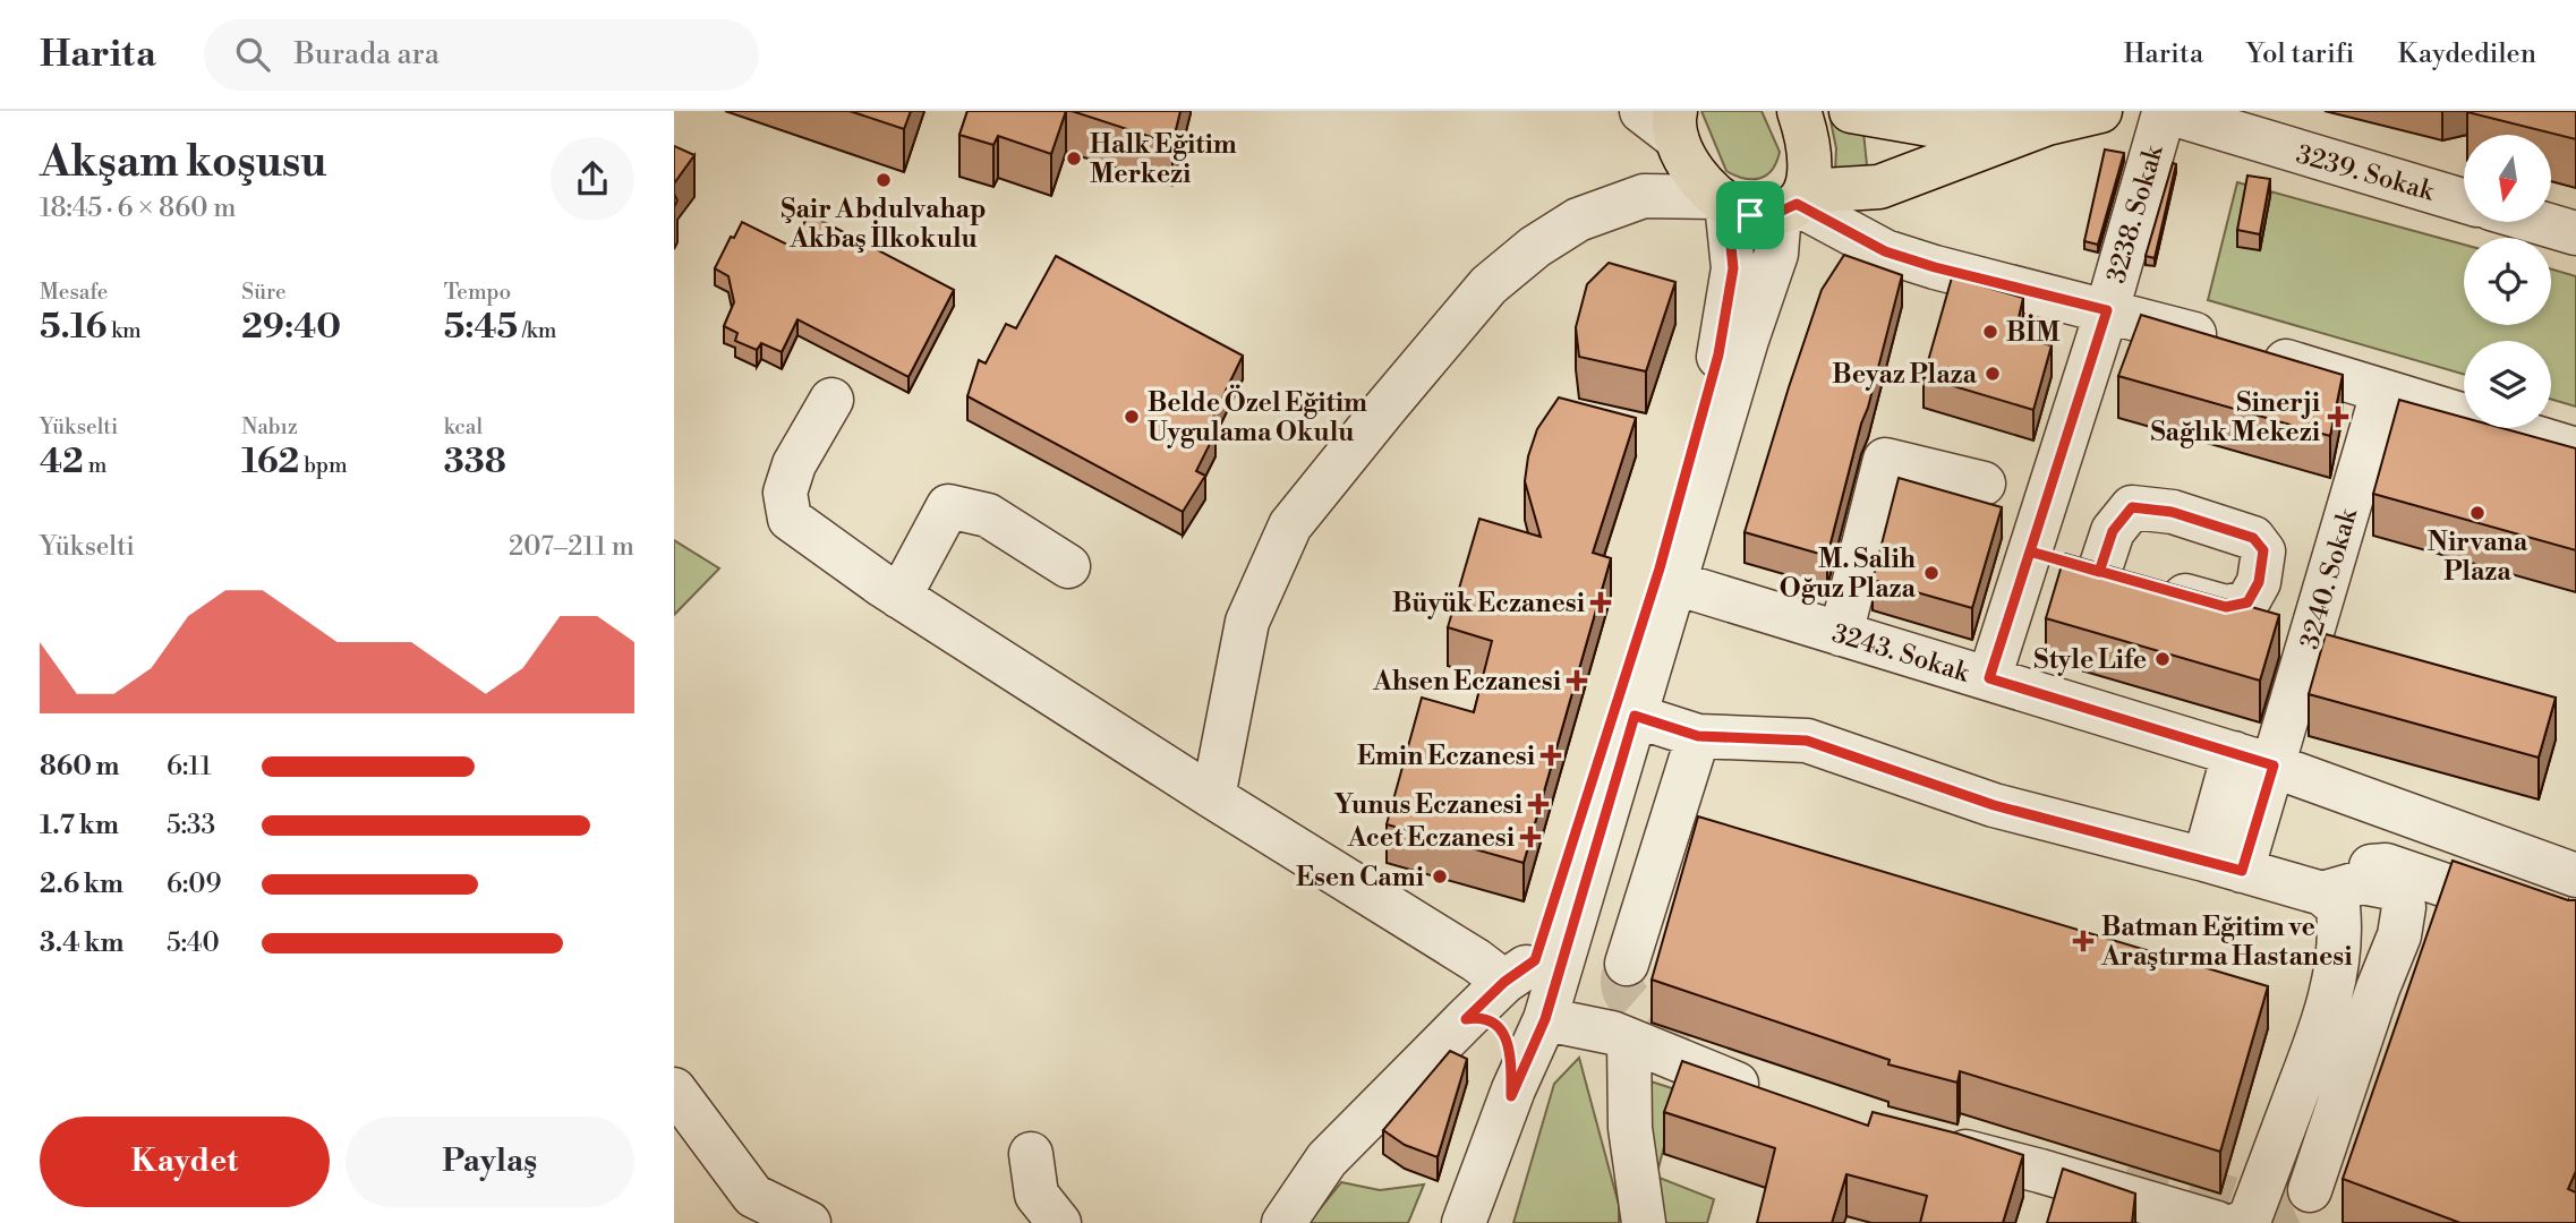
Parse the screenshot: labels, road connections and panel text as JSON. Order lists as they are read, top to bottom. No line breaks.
{"streets":{"street":["3239. Sokak","3238. Sokak","3240. Sokak","3243. Sokak"]},"crossings":[["3239. Sokak","3238. Sokak"],["3238. Sokak","3243. Sokak"],["3240. Sokak","3243. Sokak"]],"places":{"other":["Halk Eğitim Merkezi","Şair Abdulvahap Akbaş İlkokulu","BİM","Beyaz Plaza","Belde Özel Eğitim Uygulama Okulu","Nirvana Plaza","M. Salih Oğuz Plaza","Style Life","Esen Cami"],"health":["Sinerji Sağlık Mekezi","Büyük Eczanesi","Ahsen Eczanesi","Emin Eczanesi","Yunus Eczanesi","Acet Eczanesi","Batman Eğitim ve Araştırma Hastanesi"]},"north":"bottom","page":{"header":"Harita","search":"Burada ara","nav":["Harita","Yol tarifi","Kaydedilen"],"heading":["Akşam koşusu","18:45 · 6 × 860 m"],"stats":[["Mesafe","5.16 km"],["Süre","29:40"],["Tempo","5:45 /km"],["Yükselti","42 m"],["Nabız","162 bpm"],["kcal","338"]],"chart":["Yükselti","207–211 m"],"list":[{"name":"860 m","note":"6:11"},{"name":"1.7 km","note":"5:33"},{"name":"2.6 km","note":"6:09"},{"name":"3.4 km","note":"5:40"}],"buttons":["Kaydet","Paylaş"]}}
